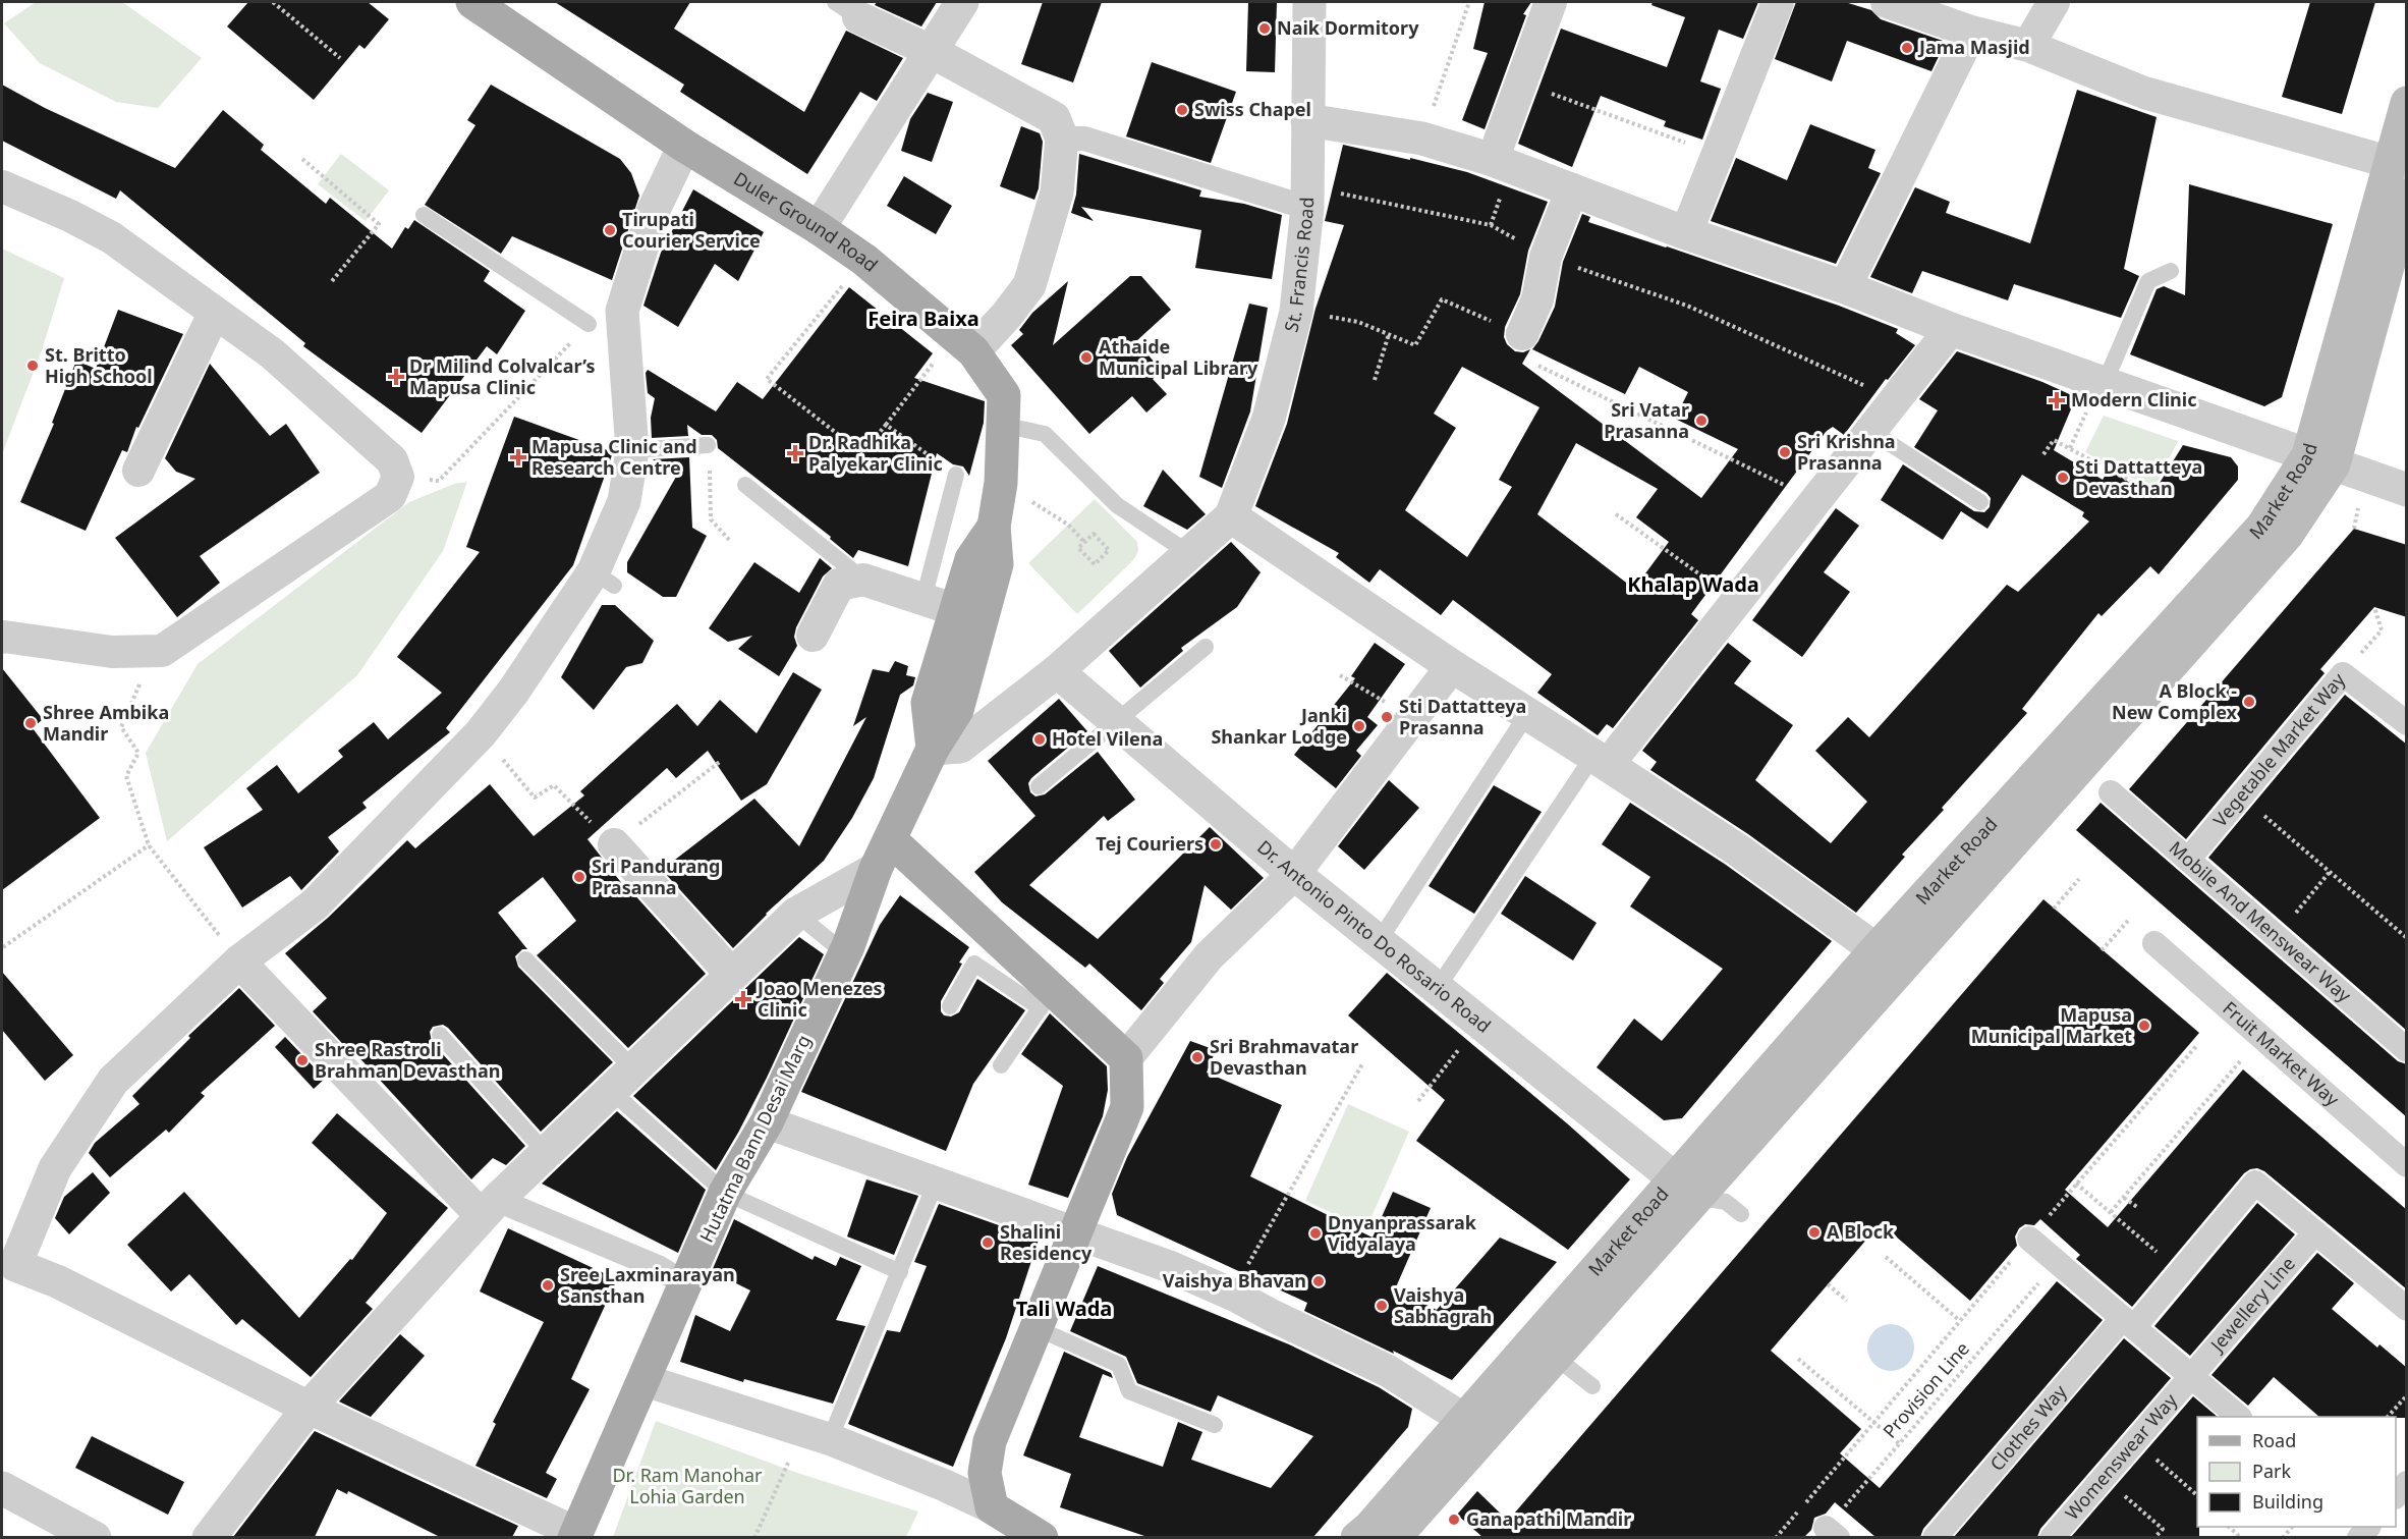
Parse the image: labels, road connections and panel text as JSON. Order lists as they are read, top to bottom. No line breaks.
{"streets":{"main road":["Duler Ground Road","Market Road","Hutatma Bann Desai Marg"],"street":["St. Francis Road","Vegetable Market Way","Mobile And Menswear Way","Dr. Antonio Pinto Do Rosario Road","Fruit Market Way","Jewellery Line","Clothes Way","Womenswear Way"],"path":["Provision Line"]},"crossings":[["Duler Ground Road","Hutatma Bann Desai Marg"],["Market Road","Dr. Antonio Pinto Do Rosario Road"],["Vegetable Market Way","Mobile And Menswear Way"],["Jewellery Line","Clothes Way"],["Jewellery Line","Womenswear Way"]],"districts":["Feira Baixa","Khalap Wada","Tali Wada"],"parks":["Dr. Ram Manohar Lohia Garden"],"places":{"other":["Naik Dormitory","Jama Masjid","Swiss Chapel","Tirupati Courier Service","Athaide Municipal Library","St. Britto High School","Sri Vatar Prasanna","Sri Krishna Prasanna","Sti Dattatteya Devasthan","A Block - New Complex","Sti Dattatteya Prasanna","Shree Ambika Mandir","Janki Shankar Lodge","Hotel Vilena","Tej Couriers","Sri Pandurang Prasanna","Mapusa Municipal Market","Sri Brahmavatar Devasthan","Shree Rastroli Brahman Devasthan","A Block","Dnyanprassarak Vidyalaya","Shalini Residency","Vaishya Bhavan","Sree Laxminarayan Sansthan","Vaishya Sabhagrah","Ganapathi Mandir"],"health":["Dr Milind Colvalcar’s Mapusa Clinic","Modern Clinic","Dr. Radhika Palyekar Clinic","Mapusa Clinic and Research Centre","Joao Menezes Clinic"]},"legend":["Road","Park","Building"]}
